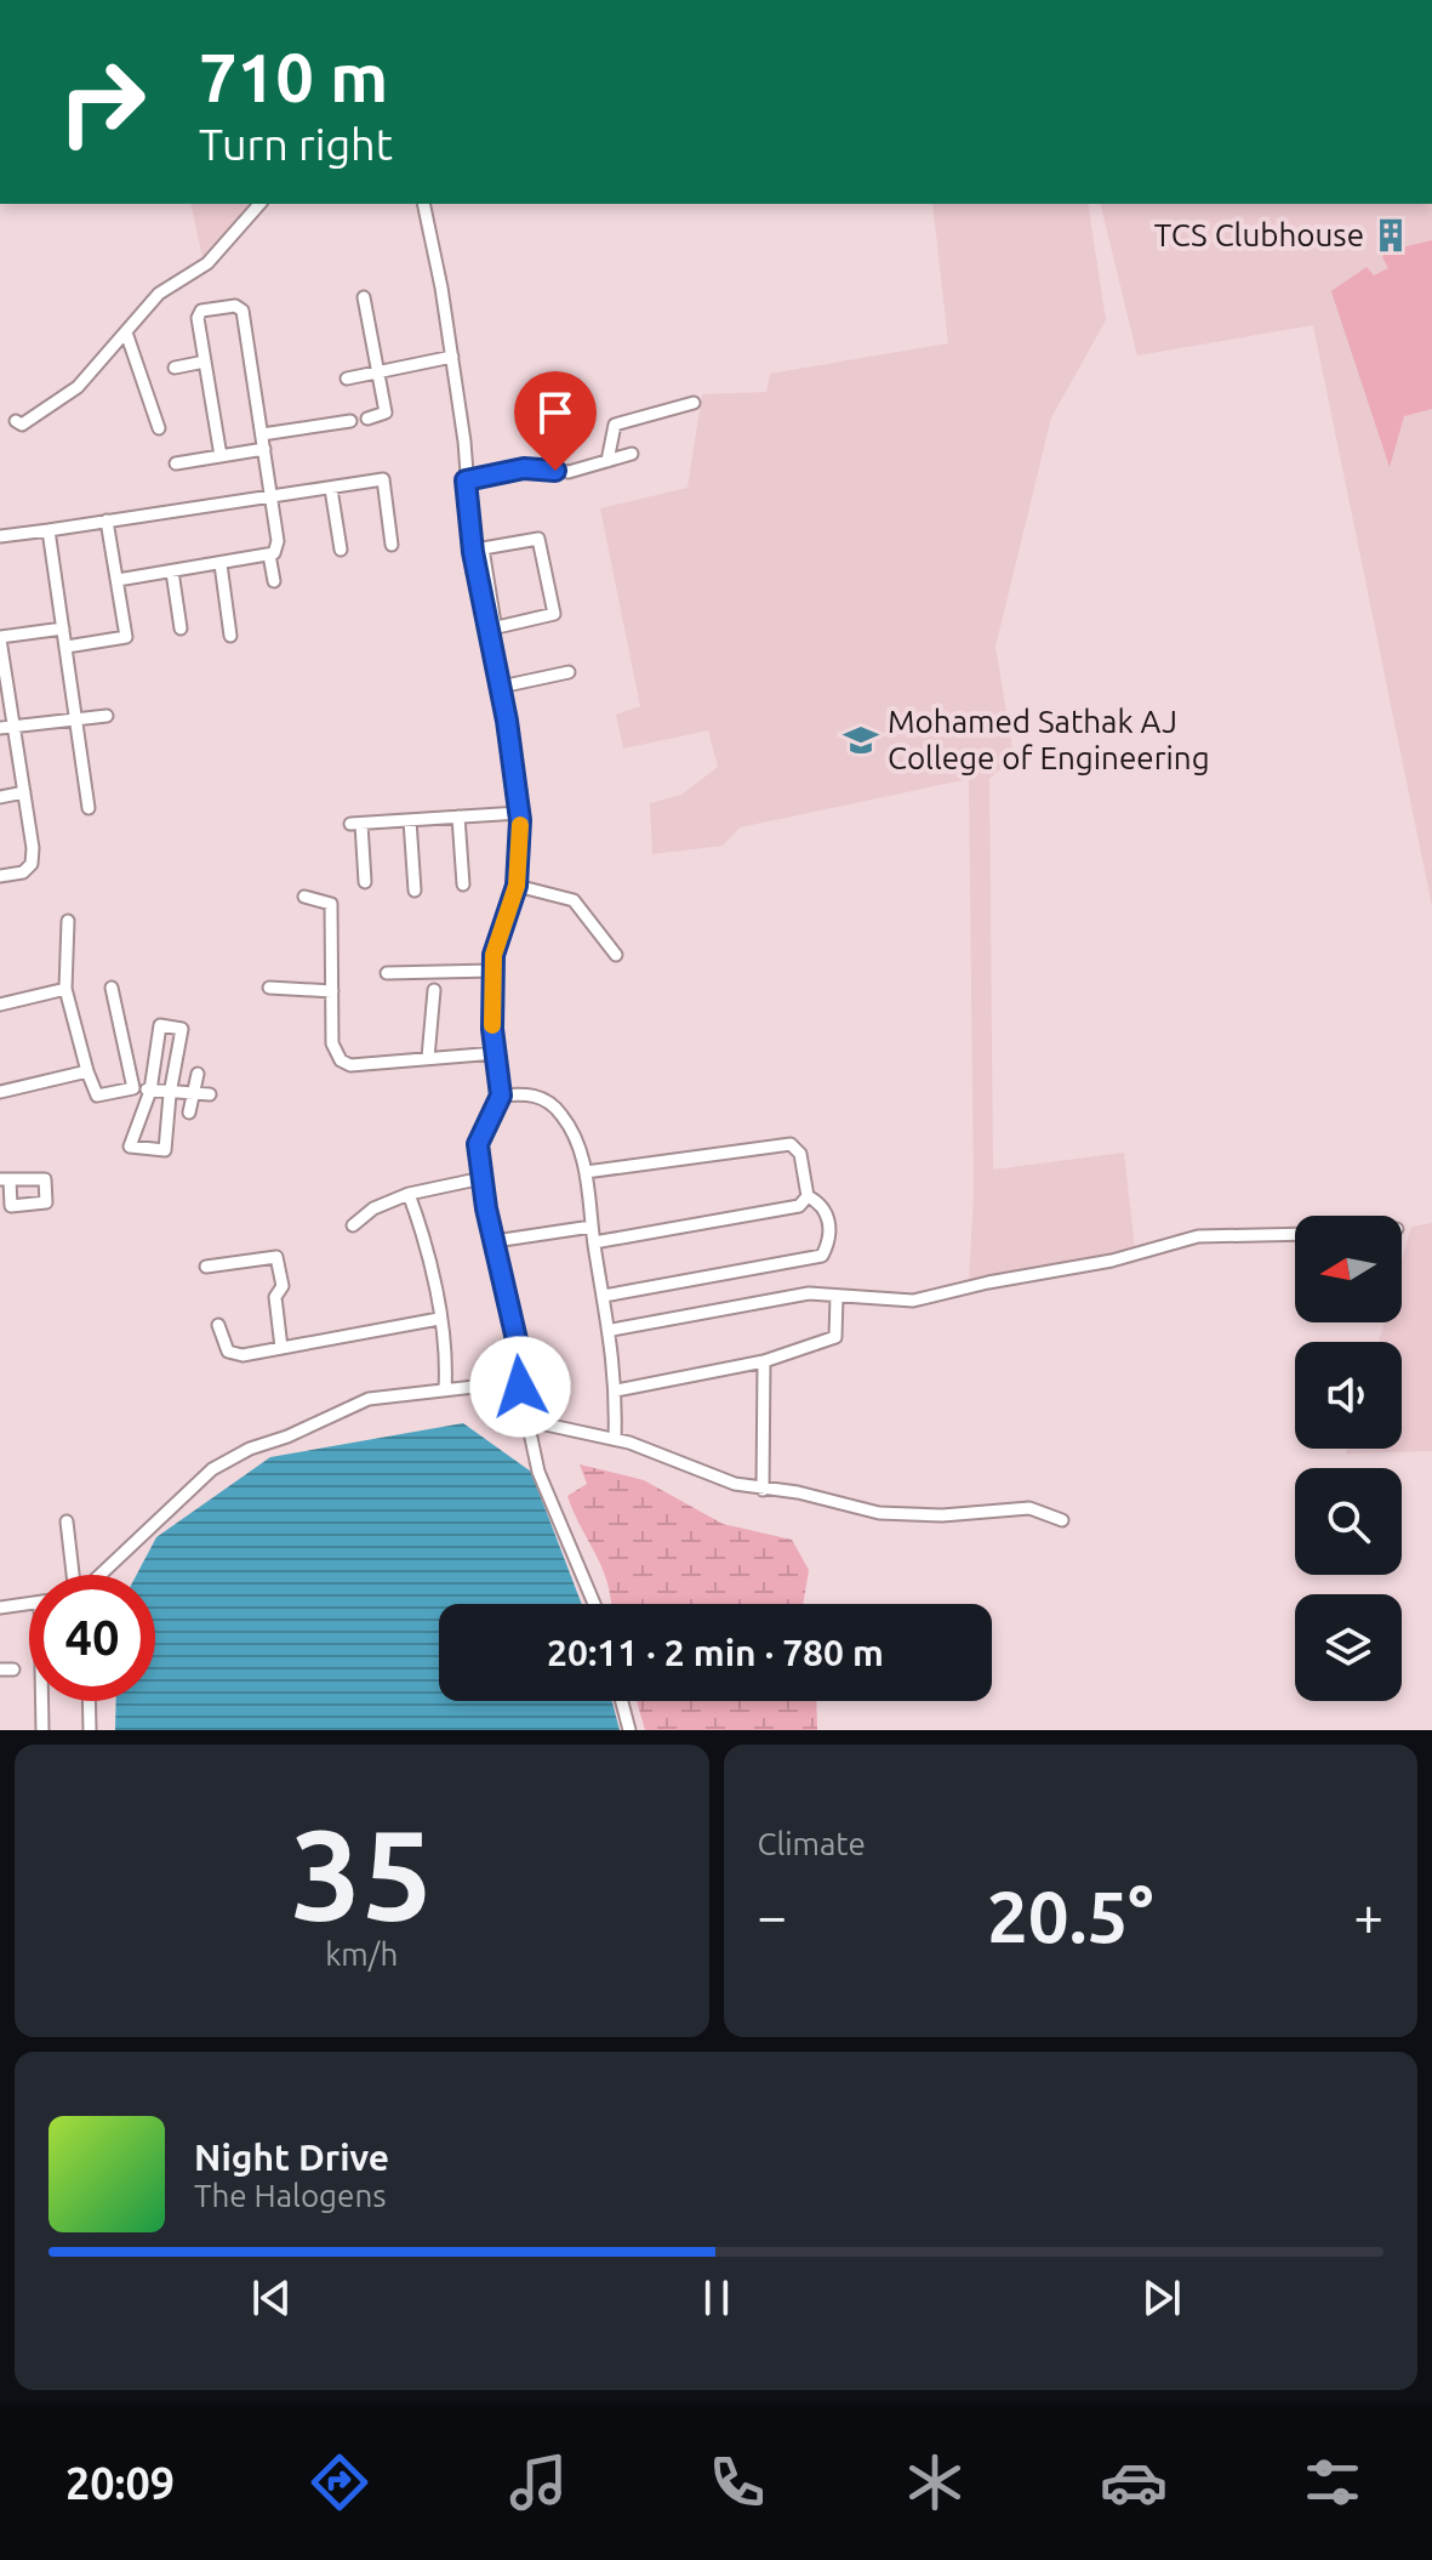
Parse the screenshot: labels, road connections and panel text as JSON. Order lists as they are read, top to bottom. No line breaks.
{"places":{"building":["TCS Clubhouse"],"school or university":["Mohamed Sathak AJ College of Engineering"]},"north":"left","page":{"turn":["710 m","Turn right"],"limit":"40","trip":"20:11 · 2 min · 780 m","tile":[["35","km/h"],"Climate"],"heat":["−","20.5°","+"],"song":["Night Drive","The Halogens"],"tabs":"20:09"}}
